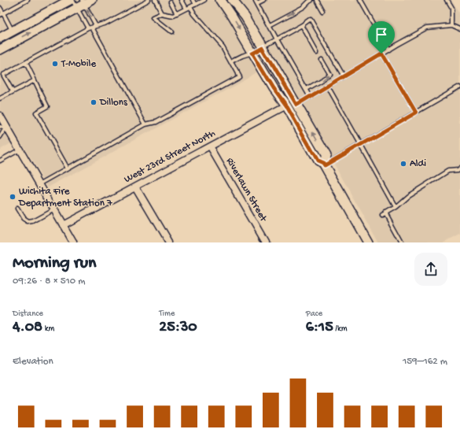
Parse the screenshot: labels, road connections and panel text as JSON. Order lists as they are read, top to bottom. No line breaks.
{"streets":{"street":["West 23rd Street North","Riverlawn Street"]},"crossings":[["West 23rd Street North","Riverlawn Street"]],"places":["T-Mobile","Dillons","Aldi","Wichita Fire Department Station 7"],"page":{"heading":["Morning run","09:26 · 8 × 510 m"],"stats":[["Distance","4.08 km"],["Time","25:30"],["Pace","6:15 /km"]],"chart":["Elevation","159–162 m"]}}
